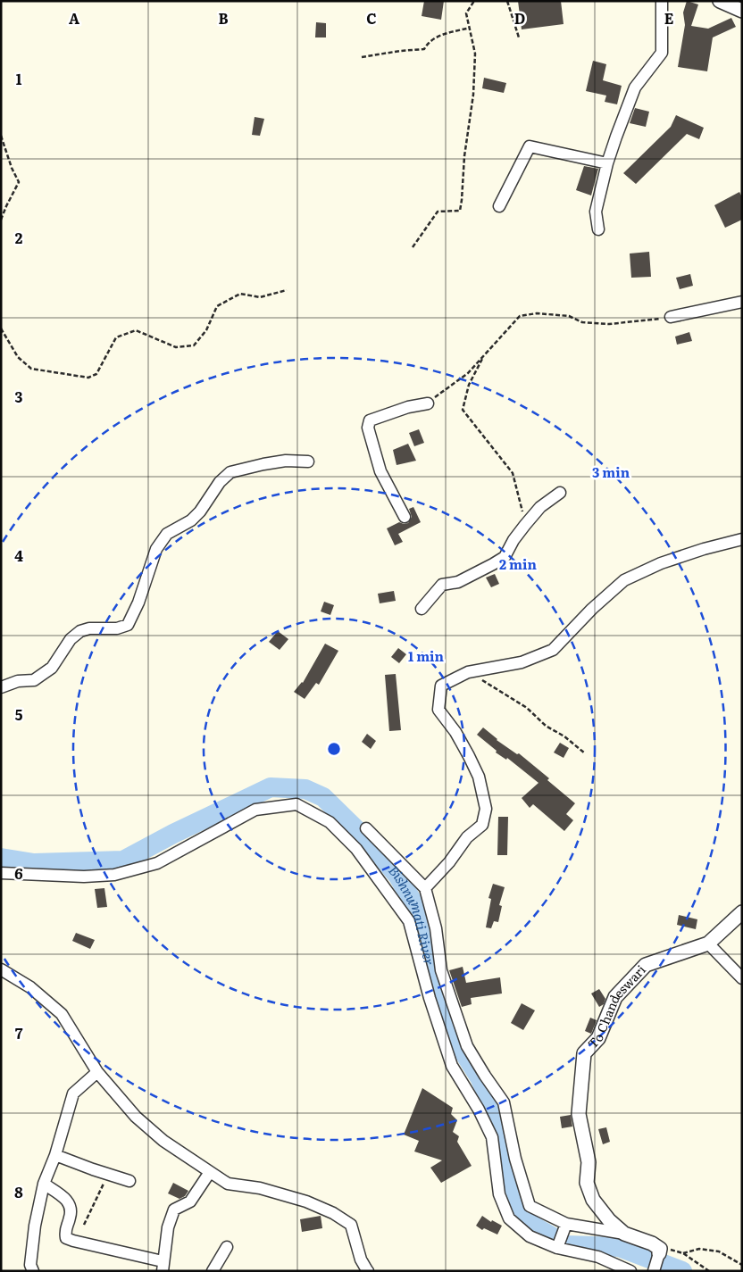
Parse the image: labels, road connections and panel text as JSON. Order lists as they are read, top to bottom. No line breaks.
{"streets":{"street":["To Chandeswari"]},"water":["Bishnumati River"],"grid":{"columns":["A","B","C","D","E"],"rows":["1","2","3","4","5","6","7","8"]},"rings":["3 min","2 min","1 min"]}
